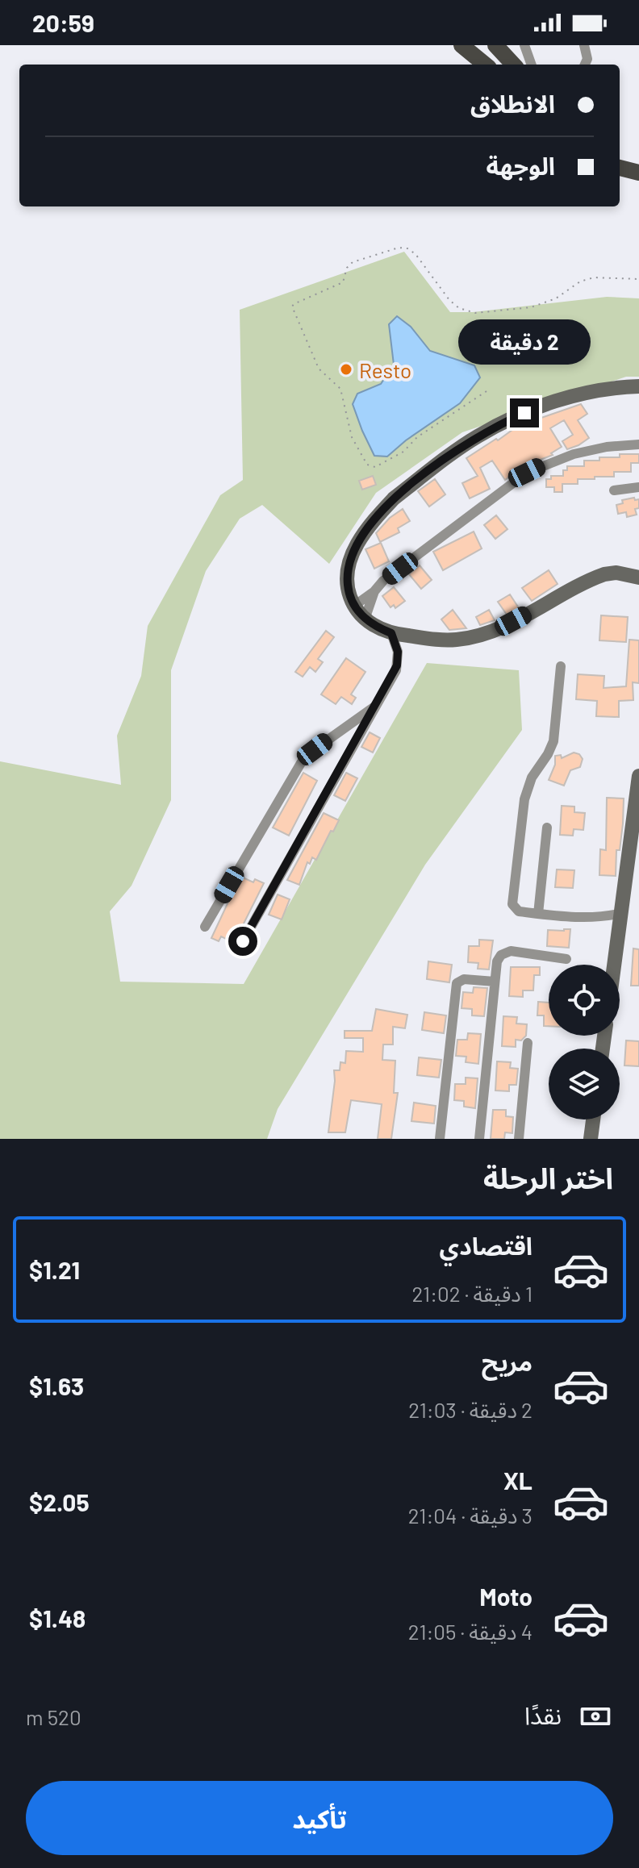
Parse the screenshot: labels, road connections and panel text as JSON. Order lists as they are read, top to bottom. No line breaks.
{"places":["Resto"],"page":{"status":"20:59","banner":["الانطلاق","الوجهة"],"bubble":"2 دقيقة","heading":"اختر الرحلة","list":[{"name":"اقتصادي","note":"1 دقيقة · 21:02","value":"$1.21"},{"name":"مريح","note":"2 دقيقة · 21:03","value":"$1.63"},{"name":"XL","note":"3 دقيقة · 21:04","value":"$2.05"},{"name":"Moto","note":"4 دقيقة · 21:05","value":"$1.48"}],"pay":["نقدًا","520 m"],"buttons":"تأكيد"}}
